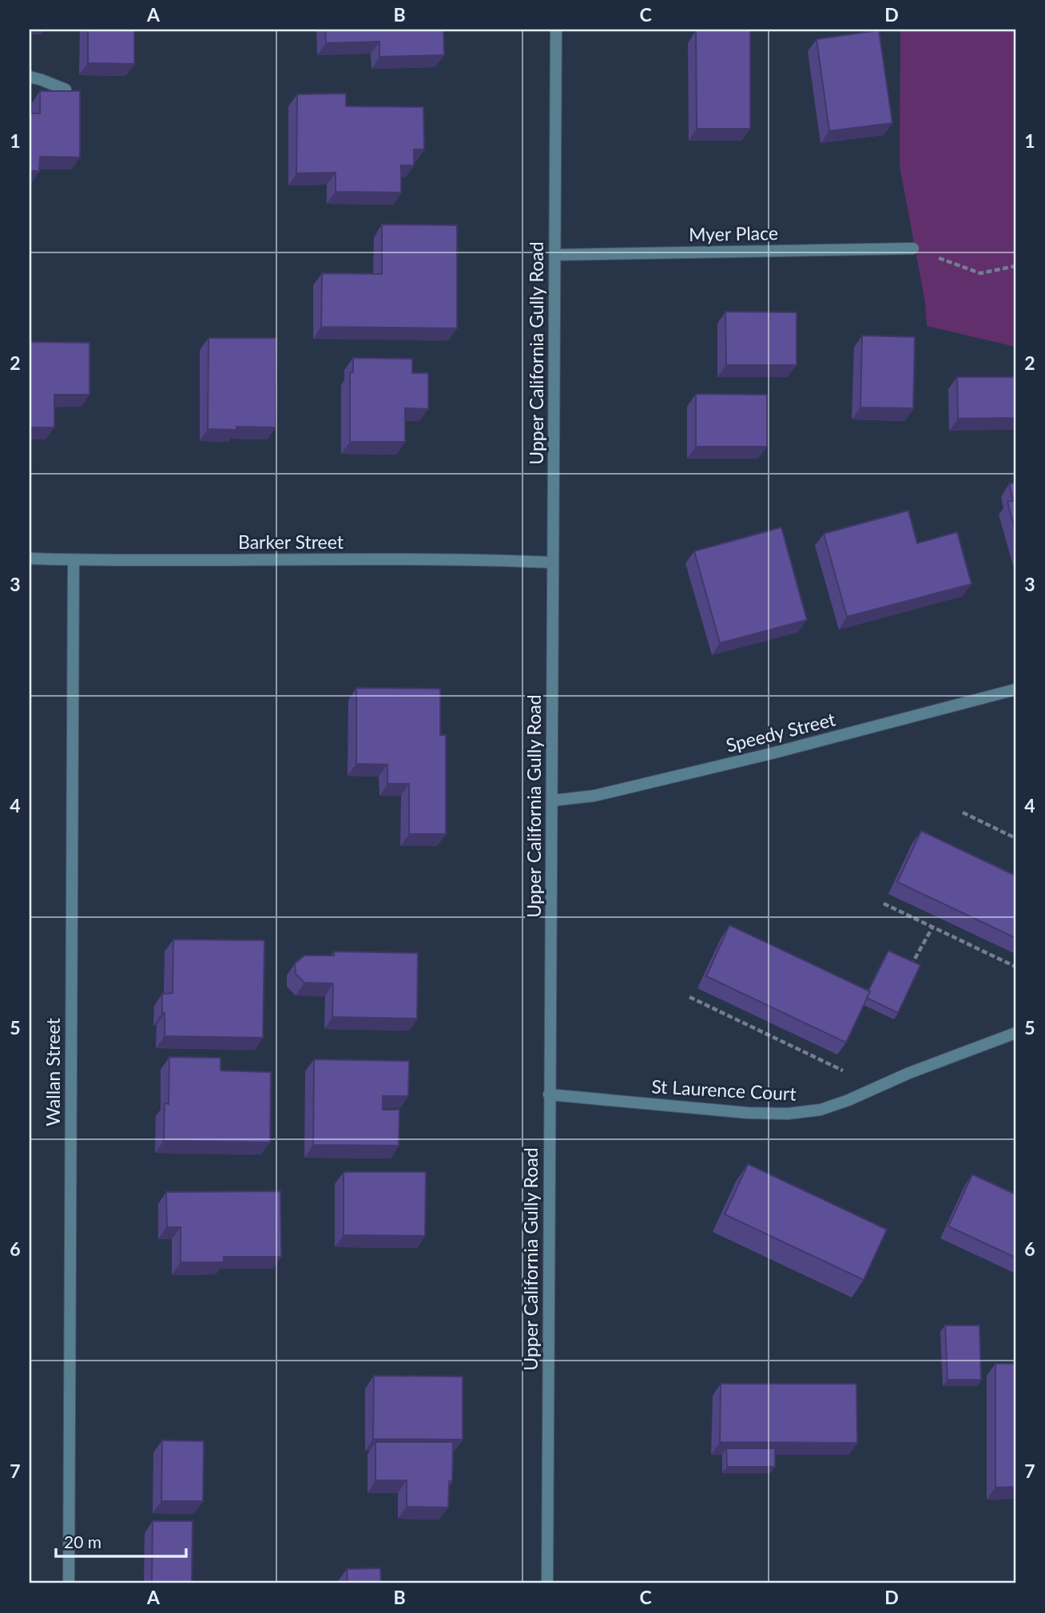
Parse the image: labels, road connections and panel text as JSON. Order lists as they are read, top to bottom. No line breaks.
{"streets":{"street":["Myer Place","Upper California Gully Road","Barker Street","Speedy Street","Wallan Street","St Laurence Court"]},"crossings":[["Myer Place","Upper California Gully Road"],["Upper California Gully Road","Barker Street"],["Upper California Gully Road","Speedy Street"],["Upper California Gully Road","St Laurence Court"],["Barker Street","Wallan Street"]],"scale_bar":"20 m","grid":{"columns":["A","B","C","D"],"rows":["1","2","3","4","5","6","7"]}}
